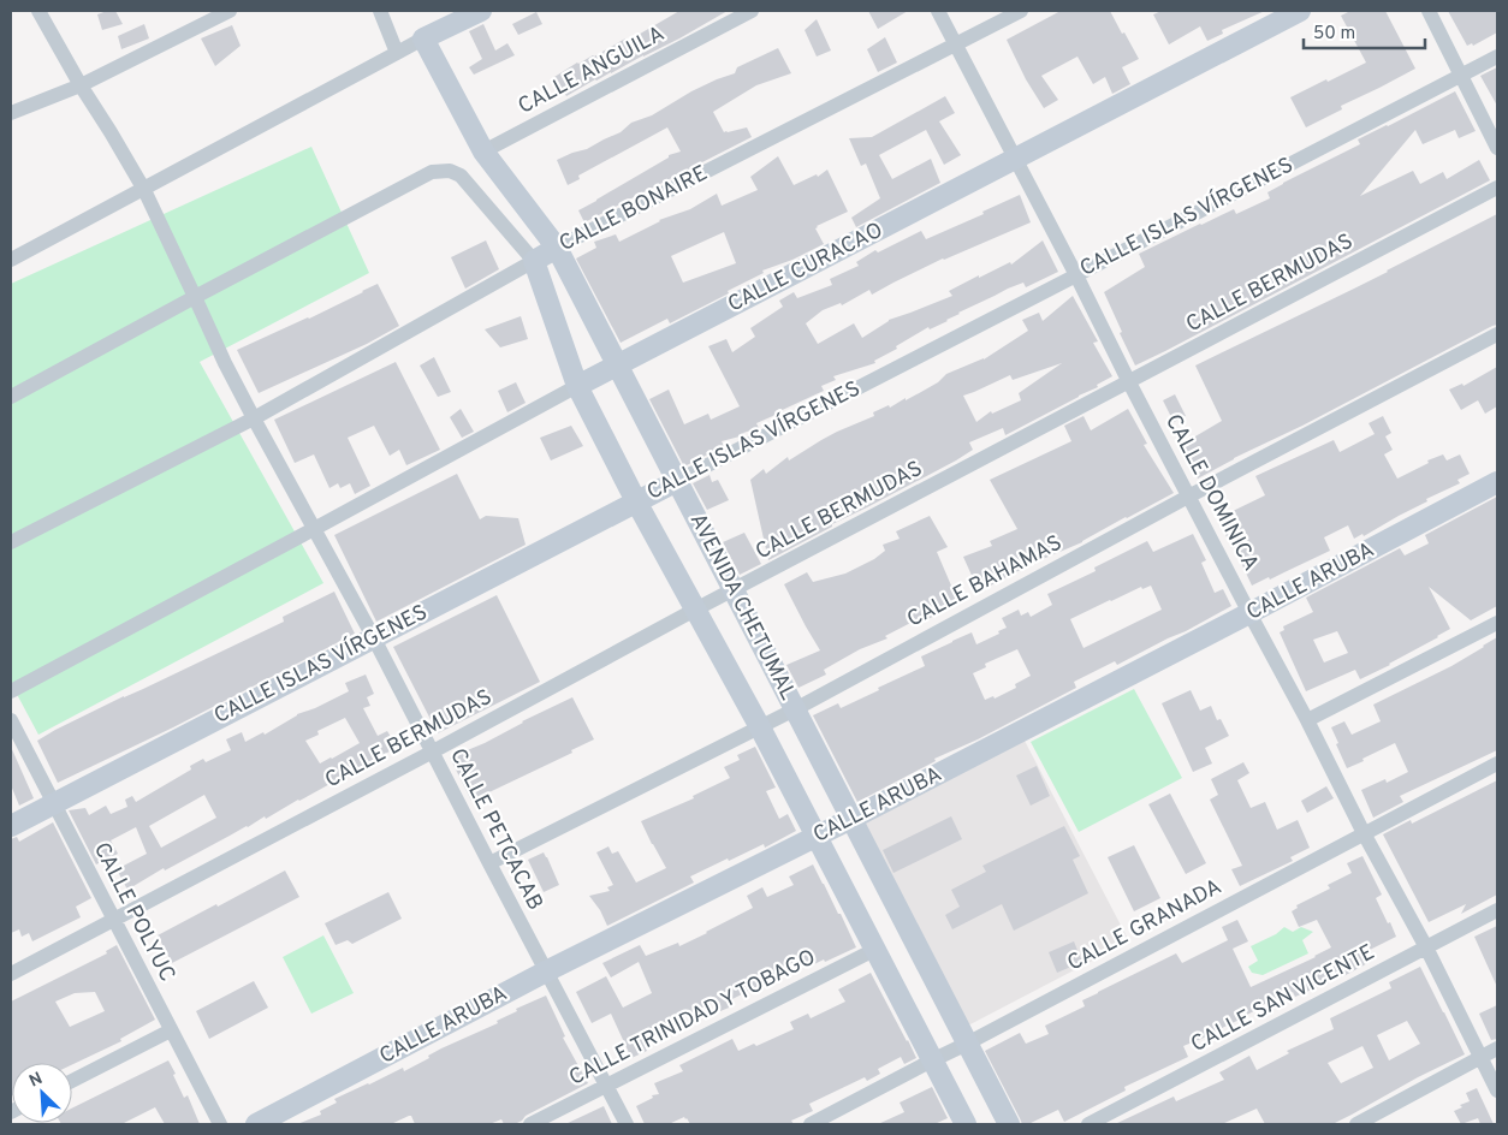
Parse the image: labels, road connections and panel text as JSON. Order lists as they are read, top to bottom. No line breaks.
{"streets":{"main road":["CALLE BONAIRE","CALLE ISLAS VÍRGENES","CALLE CURACAO","CALLE ARUBA","AVENIDA CHETUMAL"],"street":["CALLE ANGUILA","CALLE BERMUDAS","CALLE DOMINICA","CALLE BAHAMAS","CALLE PETCACAB","CALLE POLYUC","CALLE GRANADA","CALLE SAN VICENTE","CALLE TRINIDAD Y TOBAGO"]},"crossings":[["CALLE ANGUILA","AVENIDA CHETUMAL"],["CALLE BONAIRE","CALLE DOMINICA"],["CALLE BONAIRE","AVENIDA CHETUMAL"],["CALLE BONAIRE","CALLE PETCACAB"],["CALLE ISLAS VÍRGENES","CALLE DOMINICA"],["CALLE ISLAS VÍRGENES","AVENIDA CHETUMAL"],["CALLE ISLAS VÍRGENES","CALLE PETCACAB"],["CALLE ISLAS VÍRGENES","CALLE POLYUC"],["CALLE CURACAO","CALLE DOMINICA"],["CALLE CURACAO","AVENIDA CHETUMAL"],["CALLE CURACAO","CALLE PETCACAB"],["CALLE BERMUDAS","CALLE DOMINICA"],["CALLE BERMUDAS","AVENIDA CHETUMAL"],["CALLE BERMUDAS","CALLE PETCACAB"],["CALLE BERMUDAS","CALLE POLYUC"],["CALLE DOMINICA","CALLE BAHAMAS"],["CALLE DOMINICA","CALLE ARUBA"],["CALLE DOMINICA","CALLE GRANADA"],["CALLE DOMINICA","CALLE SAN VICENTE"],["CALLE BAHAMAS","AVENIDA CHETUMAL"],["CALLE BAHAMAS","CALLE PETCACAB"],["CALLE ARUBA","AVENIDA CHETUMAL"],["CALLE ARUBA","CALLE PETCACAB"],["AVENIDA CHETUMAL","CALLE GRANADA"],["AVENIDA CHETUMAL","CALLE TRINIDAD Y TOBAGO"],["CALLE PETCACAB","CALLE TRINIDAD Y TOBAGO"]],"scale_bar":"50 m","north":"top left"}
